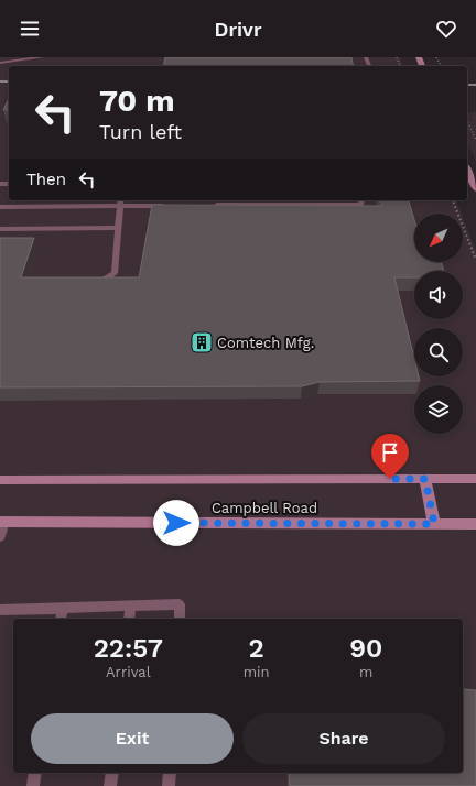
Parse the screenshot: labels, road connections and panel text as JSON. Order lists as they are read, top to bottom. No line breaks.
{"streets":{"street":["Campbell Road"]},"places":{"building":["Comtech Mfg."]},"north":"bottom left","page":{"header":"Drivr","turn":["70 m","Turn left"],"then":"Then","eta":["22:57","Arrival","2","min","90","m"],"buttons":["Exit","Share"]}}
